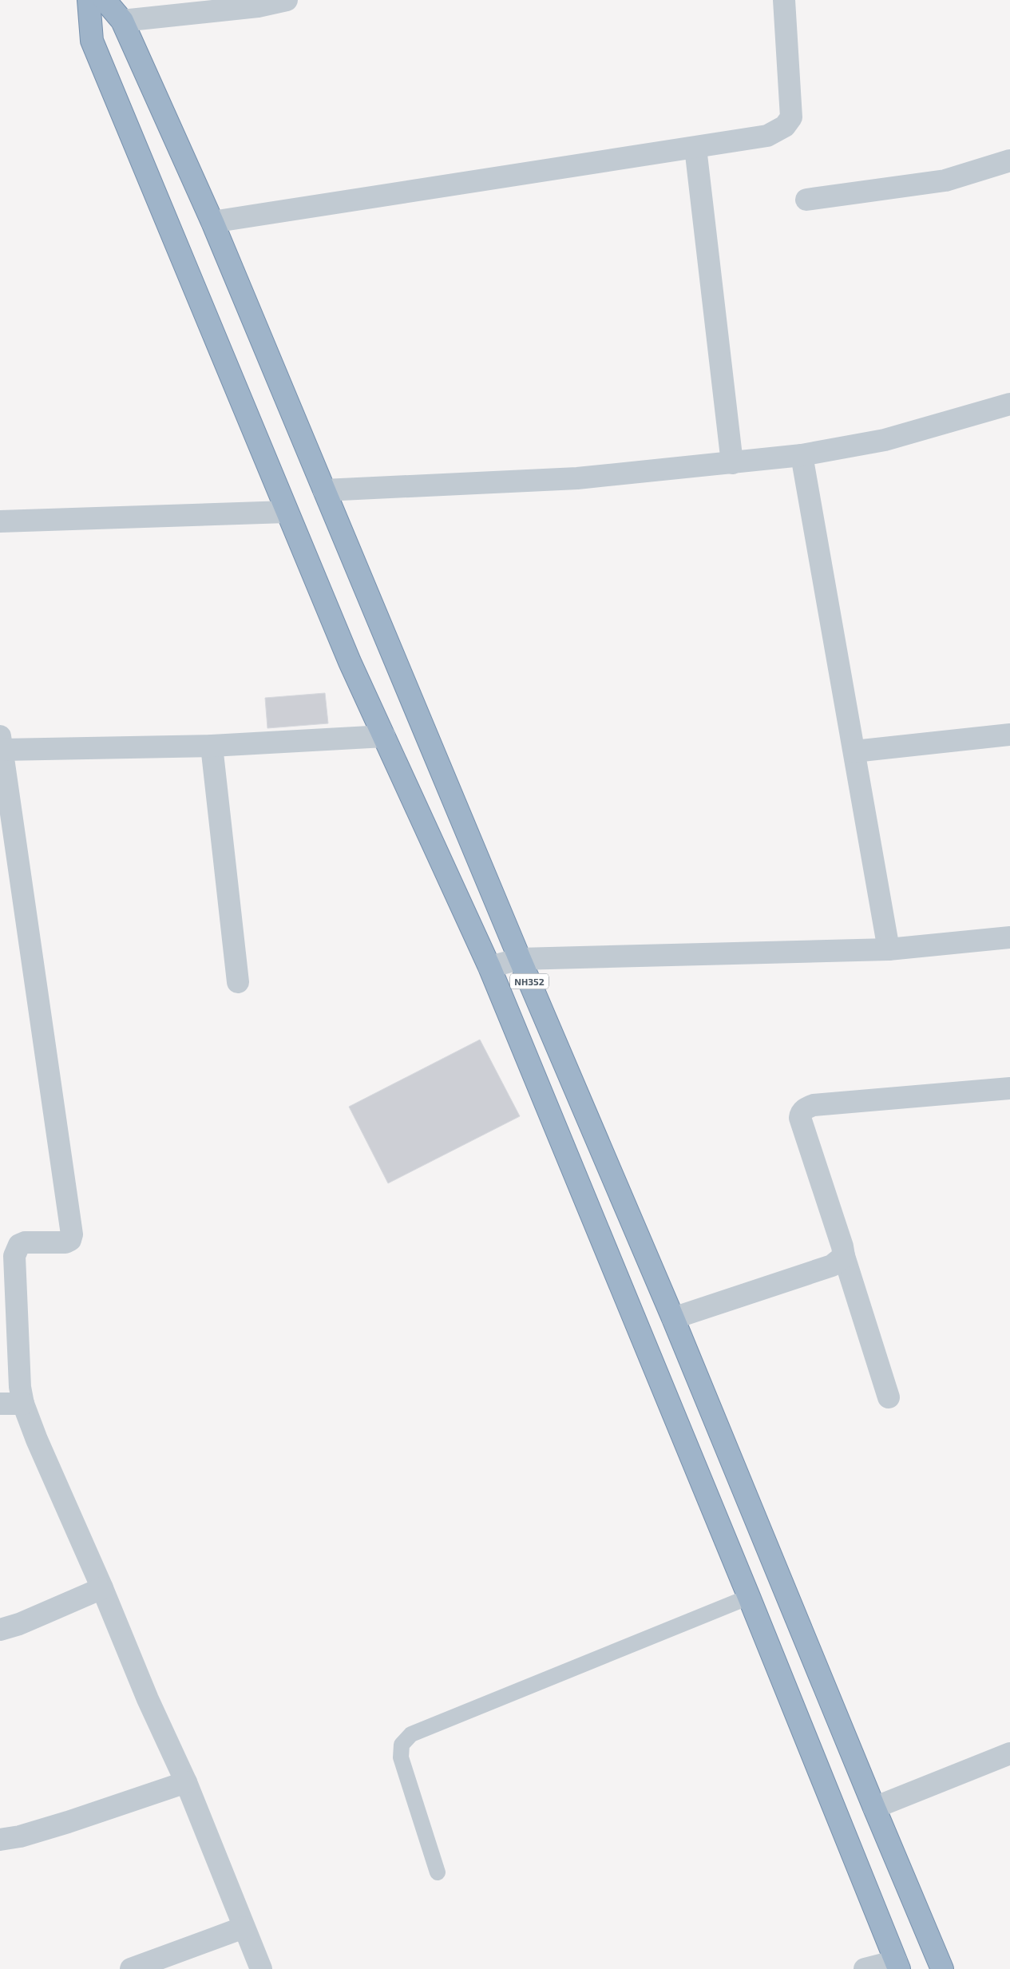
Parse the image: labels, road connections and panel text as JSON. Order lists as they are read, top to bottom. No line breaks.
{"streets":{"highway":["NH352"]}}
